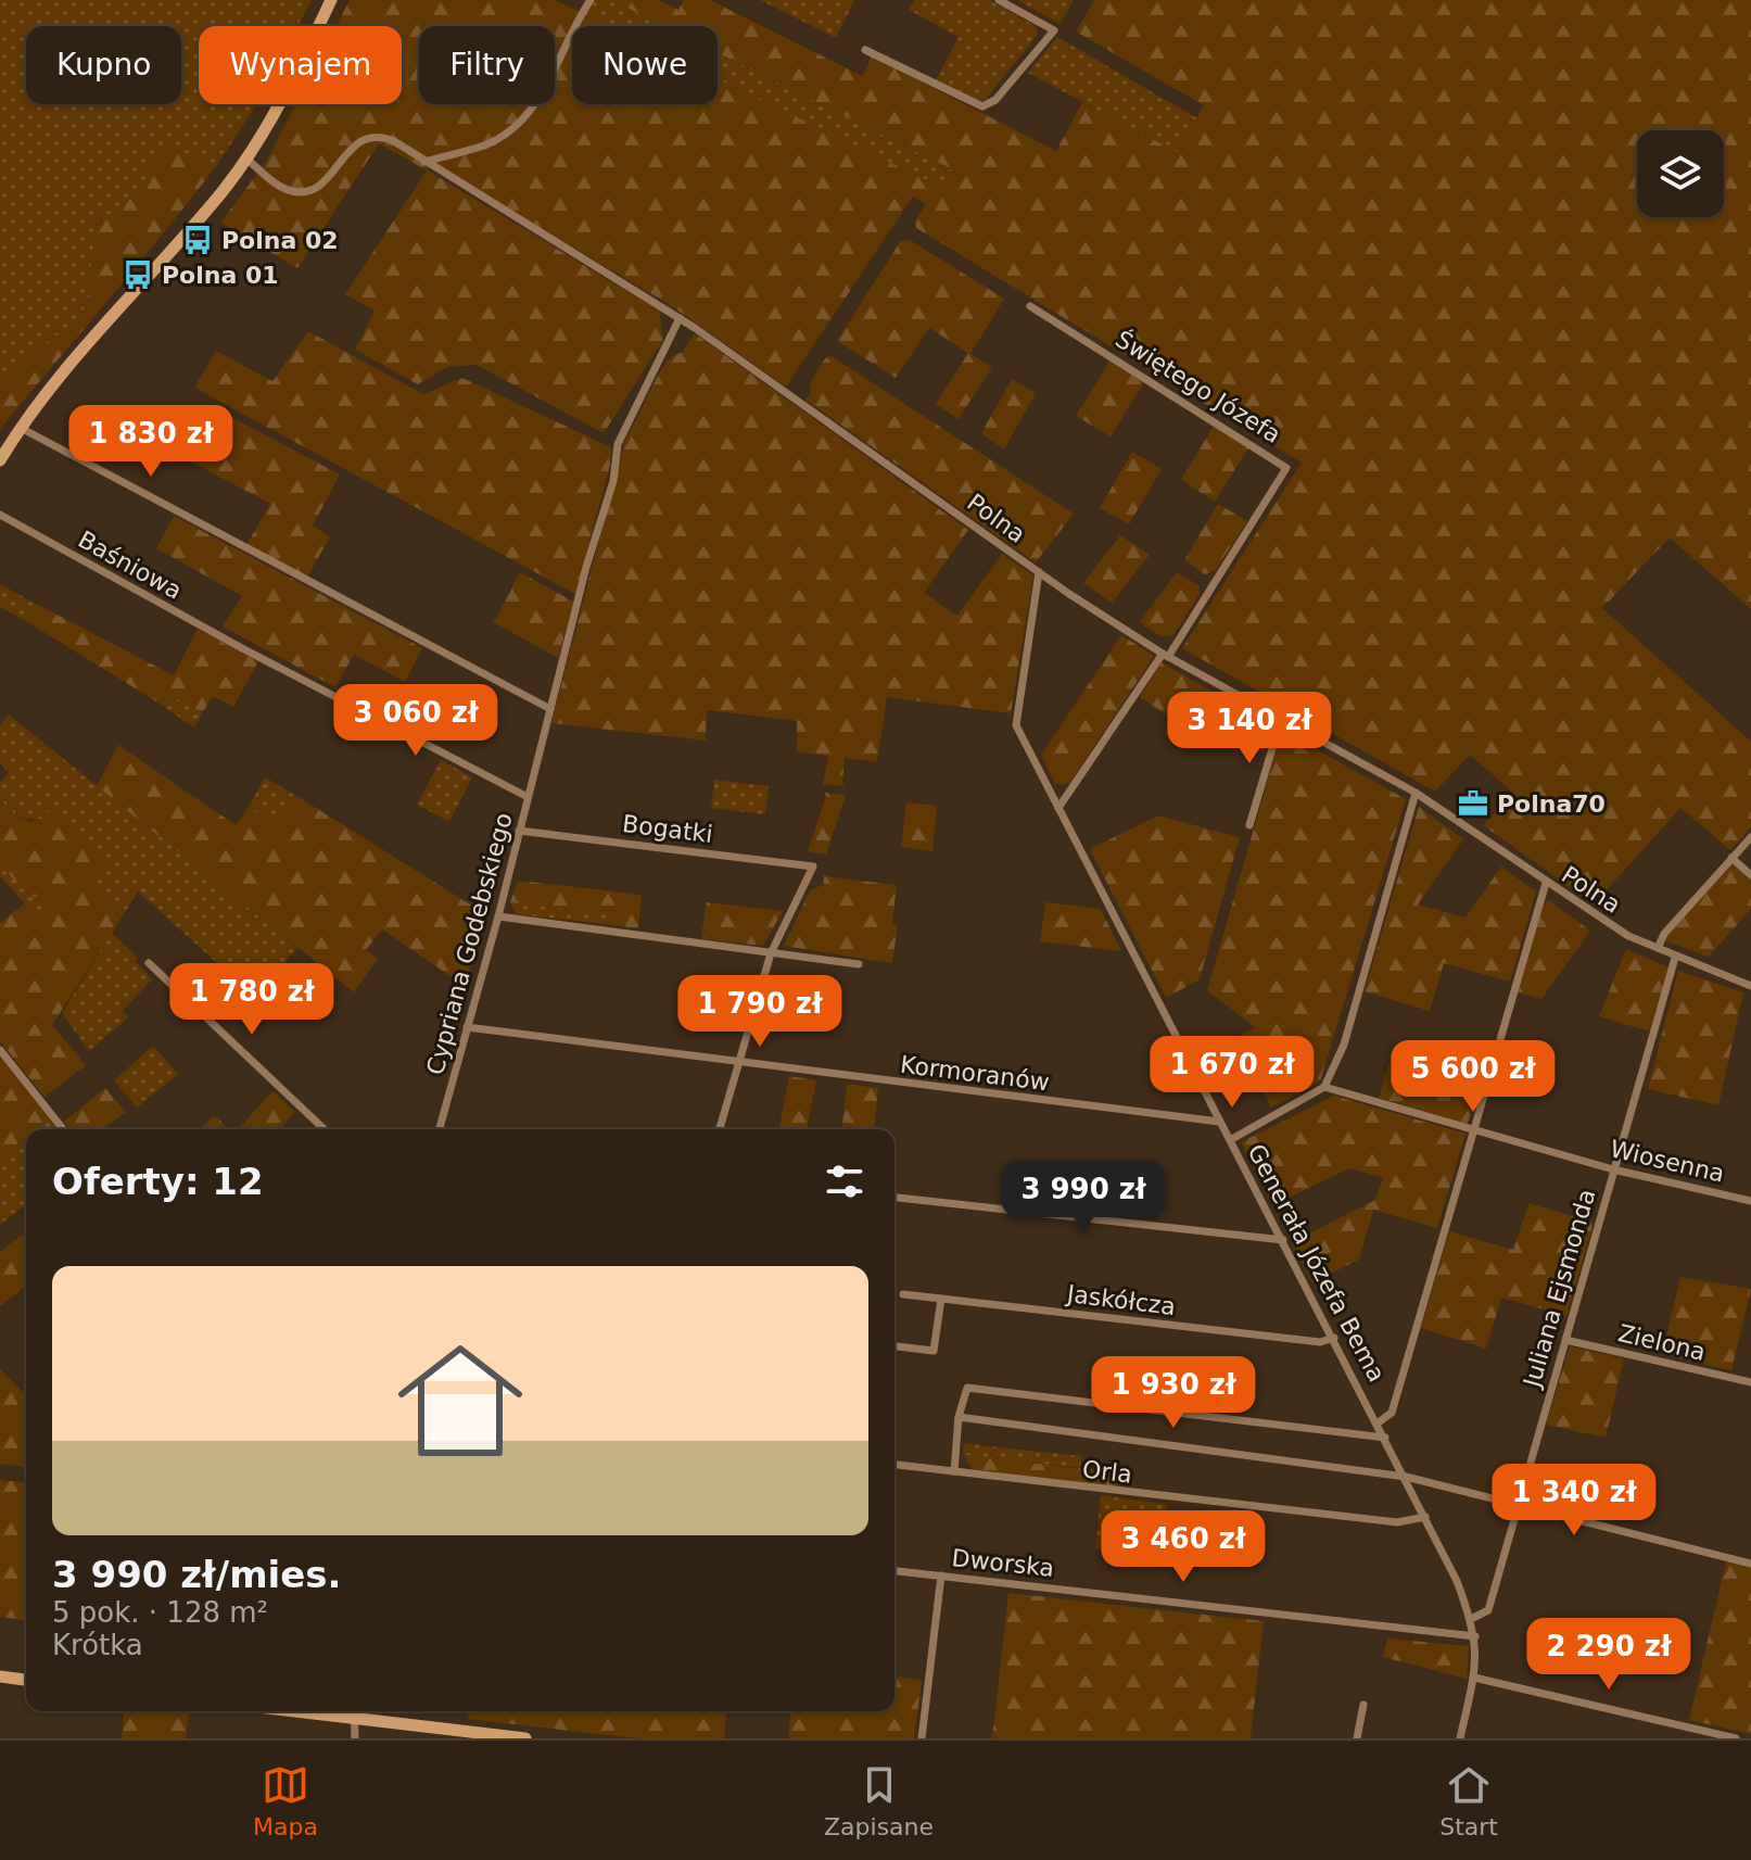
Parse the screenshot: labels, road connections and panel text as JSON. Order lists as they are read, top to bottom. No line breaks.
{"streets":{"street":["Świętego Józefa","Polna","Baśniowa","Bogatki","Cypriana Godebskiego","Kormoranów","Wiosenna","Generała Józefa Bema","Juliana Ejsmonda","Jaskółcza","Zielona","Orla","Dworska"]},"crossings":[["Świętego Józefa","Polna"],["Polna","Cypriana Godebskiego"],["Polna","Generała Józefa Bema"],["Polna","Juliana Ejsmonda"],["Baśniowa","Cypriana Godebskiego"],["Bogatki","Cypriana Godebskiego"],["Cypriana Godebskiego","Kormoranów"],["Kormoranów","Generała Józefa Bema"],["Wiosenna","Juliana Ejsmonda"],["Generała Józefa Bema","Juliana Ejsmonda"],["Generała Józefa Bema","Jaskółcza"],["Generała Józefa Bema","Orla"],["Generała Józefa Bema","Dworska"],["Juliana Ejsmonda","Zielona"]],"places":{"bus stop":["Polna 02","Polna 01"],"office":["Polna70"]},"page":{"chip":["Kupno","Wynajem","Filtry","Nowe"],"price":["1 830 zł","3 060 zł","3 140 zł","1 780 zł","1 790 zł","1 670 zł","5 600 zł","3 990 zł","1 930 zł","1 340 zł","3 460 zł","2 290 zł"],"heading":"Oferty: 12","list":[{"name":"3 990 zł/mies.","note":"5 pok. · 128 m² · Krótka"}],"tabs":["Mapa","Zapisane","Start"]}}
